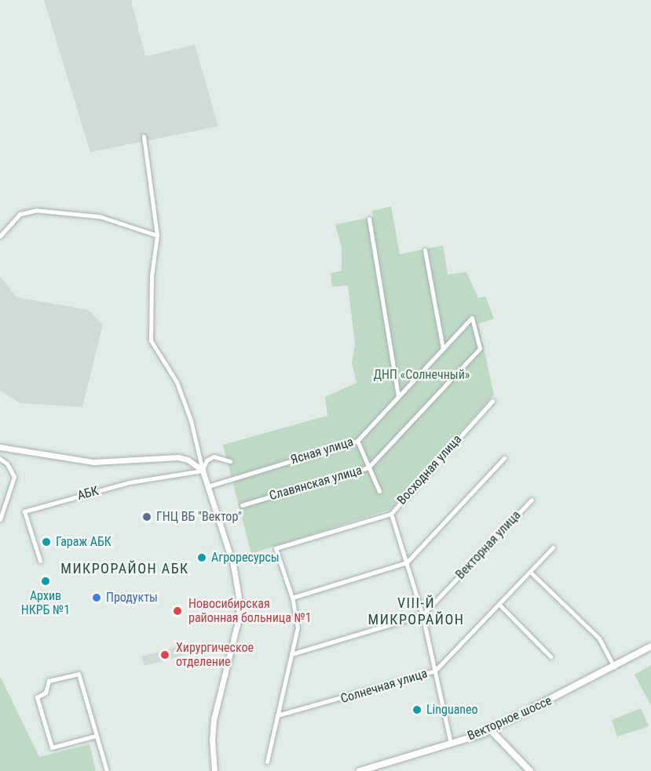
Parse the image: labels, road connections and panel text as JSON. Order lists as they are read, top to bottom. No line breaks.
{"streets":{"main road":["Векторное шоссе"],"street":["Ясная улица","Восходная улица","Славянская улица","АБК","Векторная улица","Солнечная улица"]},"crossings":[["Ясная улица","Славянская улица"]],"districts":["МИКРОРАЙОН АБК","VIII-Й МИКРОРАЙОН"],"parks":["ДНП «Солнечный»"],"places":["ГНЦ ВБ \"Вектор\"","Гараж АБК","Агроресурсы","Архив НКРБ №1","Продукты","Новосибирская районная больница №1","Хирургическое отделение","Linguaneo"]}
